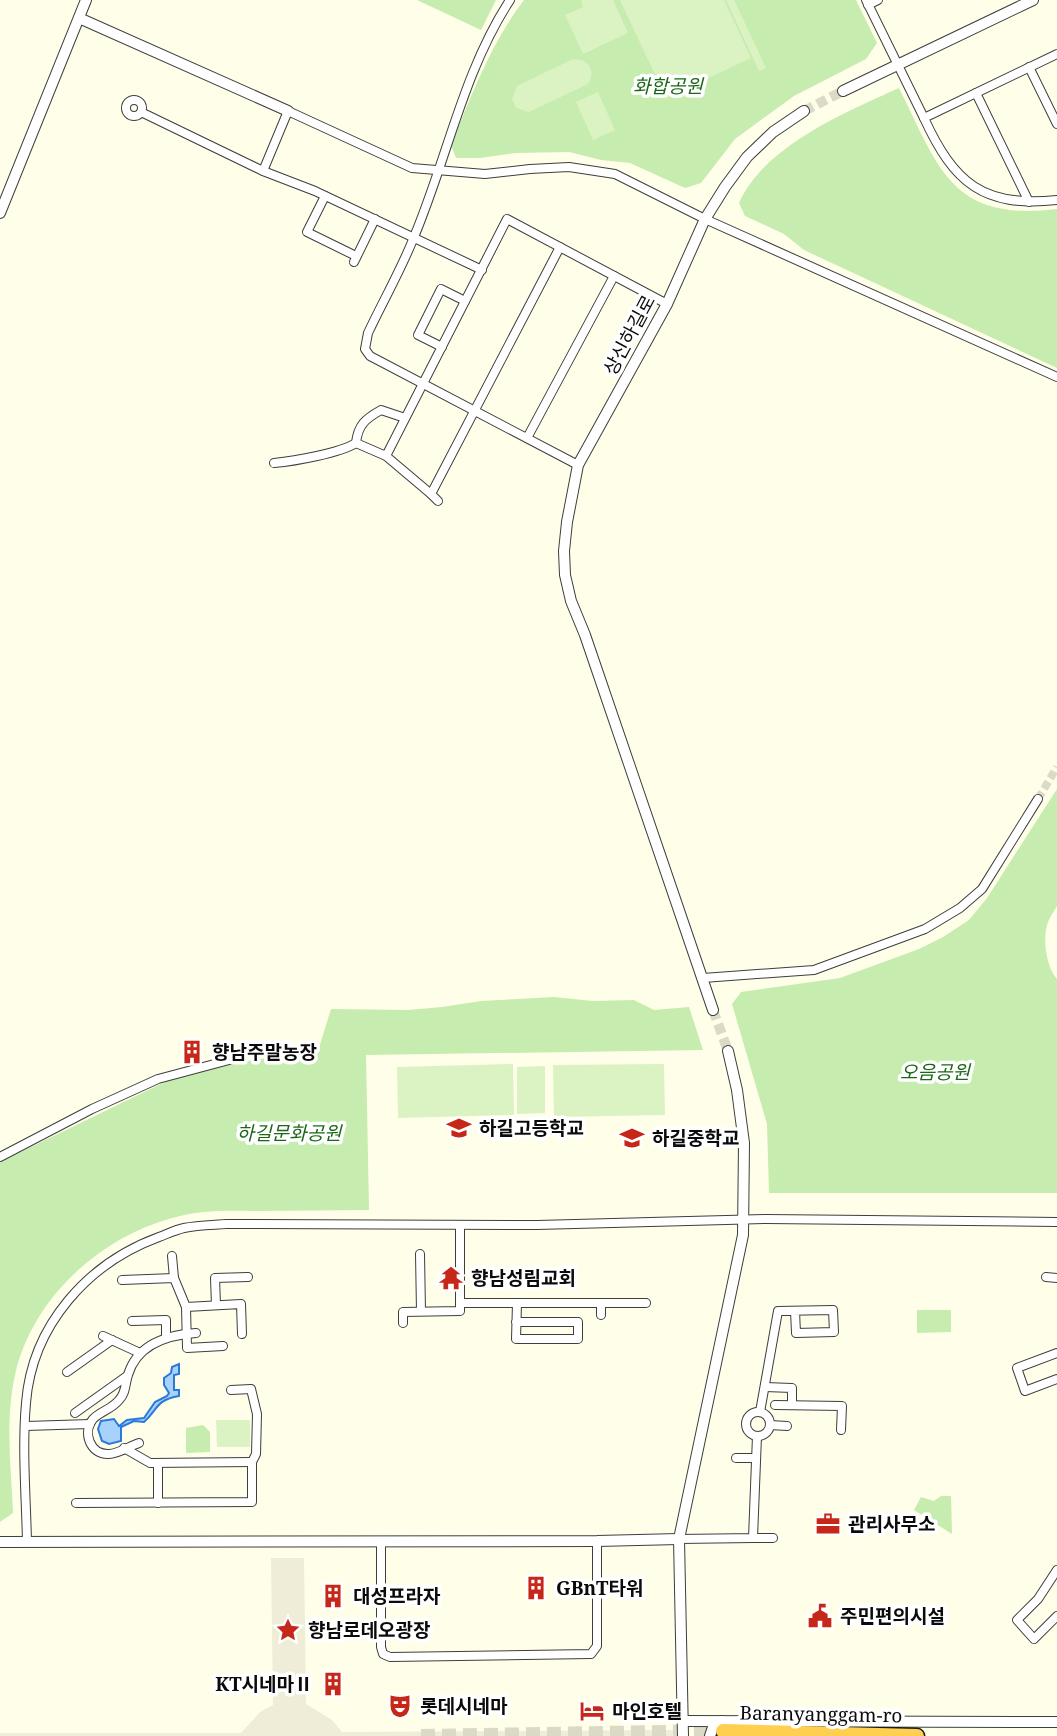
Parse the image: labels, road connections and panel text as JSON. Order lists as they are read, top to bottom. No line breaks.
{"streets":{"highway":["Baranyanggam-ro"],"street":["상신하길로"]},"parks":["화합공원","오음공원","하길문화공원"],"places":{"building":["향남주말농장","GBnT타워","대성프라자","KT시네마Ⅱ"],"school or university":["하길고등학교","하길중학교"],"temple":["향남성림교회"],"office":["관리사무소"],"public building":["주민편의시설"],"place":["향남로데오광장"],"theatre":["롯데시네마"],"hotel":["마인호텔"]}}
